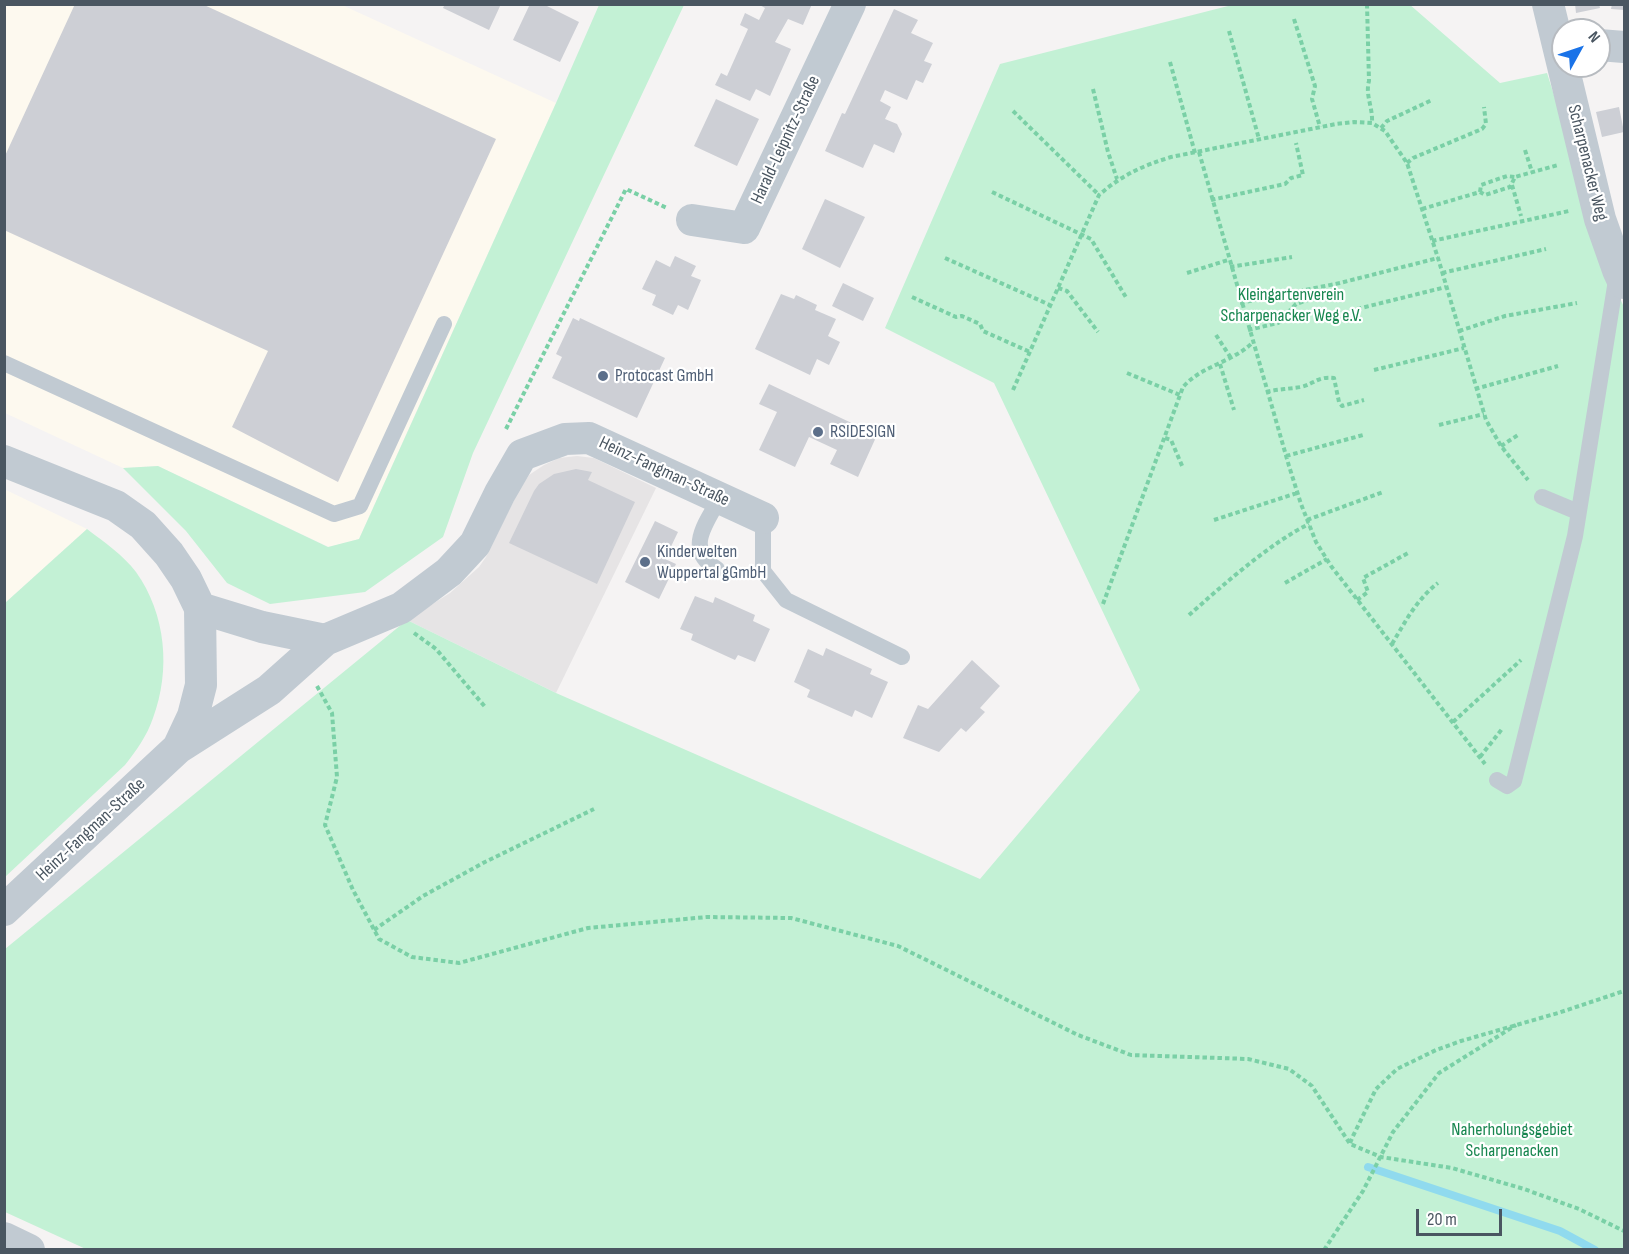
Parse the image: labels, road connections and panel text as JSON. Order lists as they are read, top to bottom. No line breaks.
{"streets":{"street":["Harald-Leipnitz-Straße","Scharpenacker Weg","Heinz-Fangman-Straße"]},"parks":["Kleingartenverein Scharpenacker Weg e.V.","Naherholungsgebiet Scharpenacken"],"places":["Protocast GmbH","RSIDESIGN","Kinderwelten Wuppertal gGmbH"],"scale_bar":"20 m","north":"top right"}
